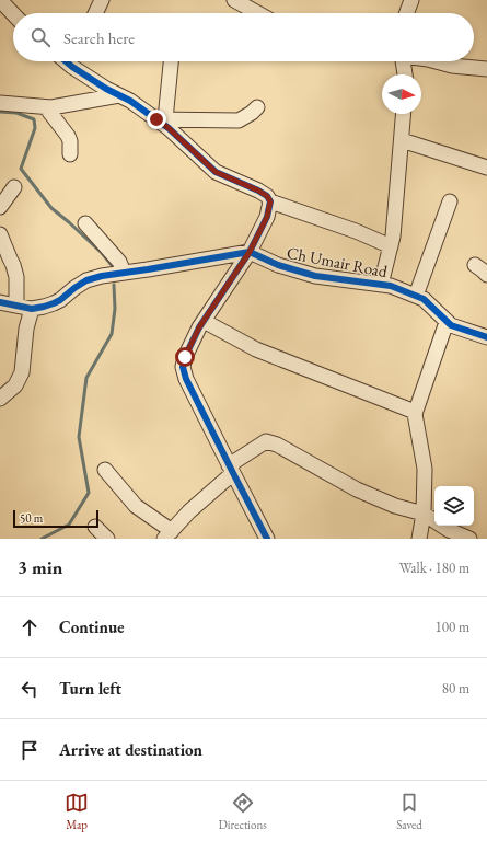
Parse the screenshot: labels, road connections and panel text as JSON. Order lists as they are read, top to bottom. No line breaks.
{"streets":{"street":["Ch Umair Road"]},"scale_bar":"50 m","north":"right","page":{"search":"Search here","scale":"50 m","heading":["3 min","Walk · 180 m"],"list":[["Continue","100 m"],["Turn left","80 m"],"Arrive at destination"],"nav":["Map","Directions","Saved"]}}
